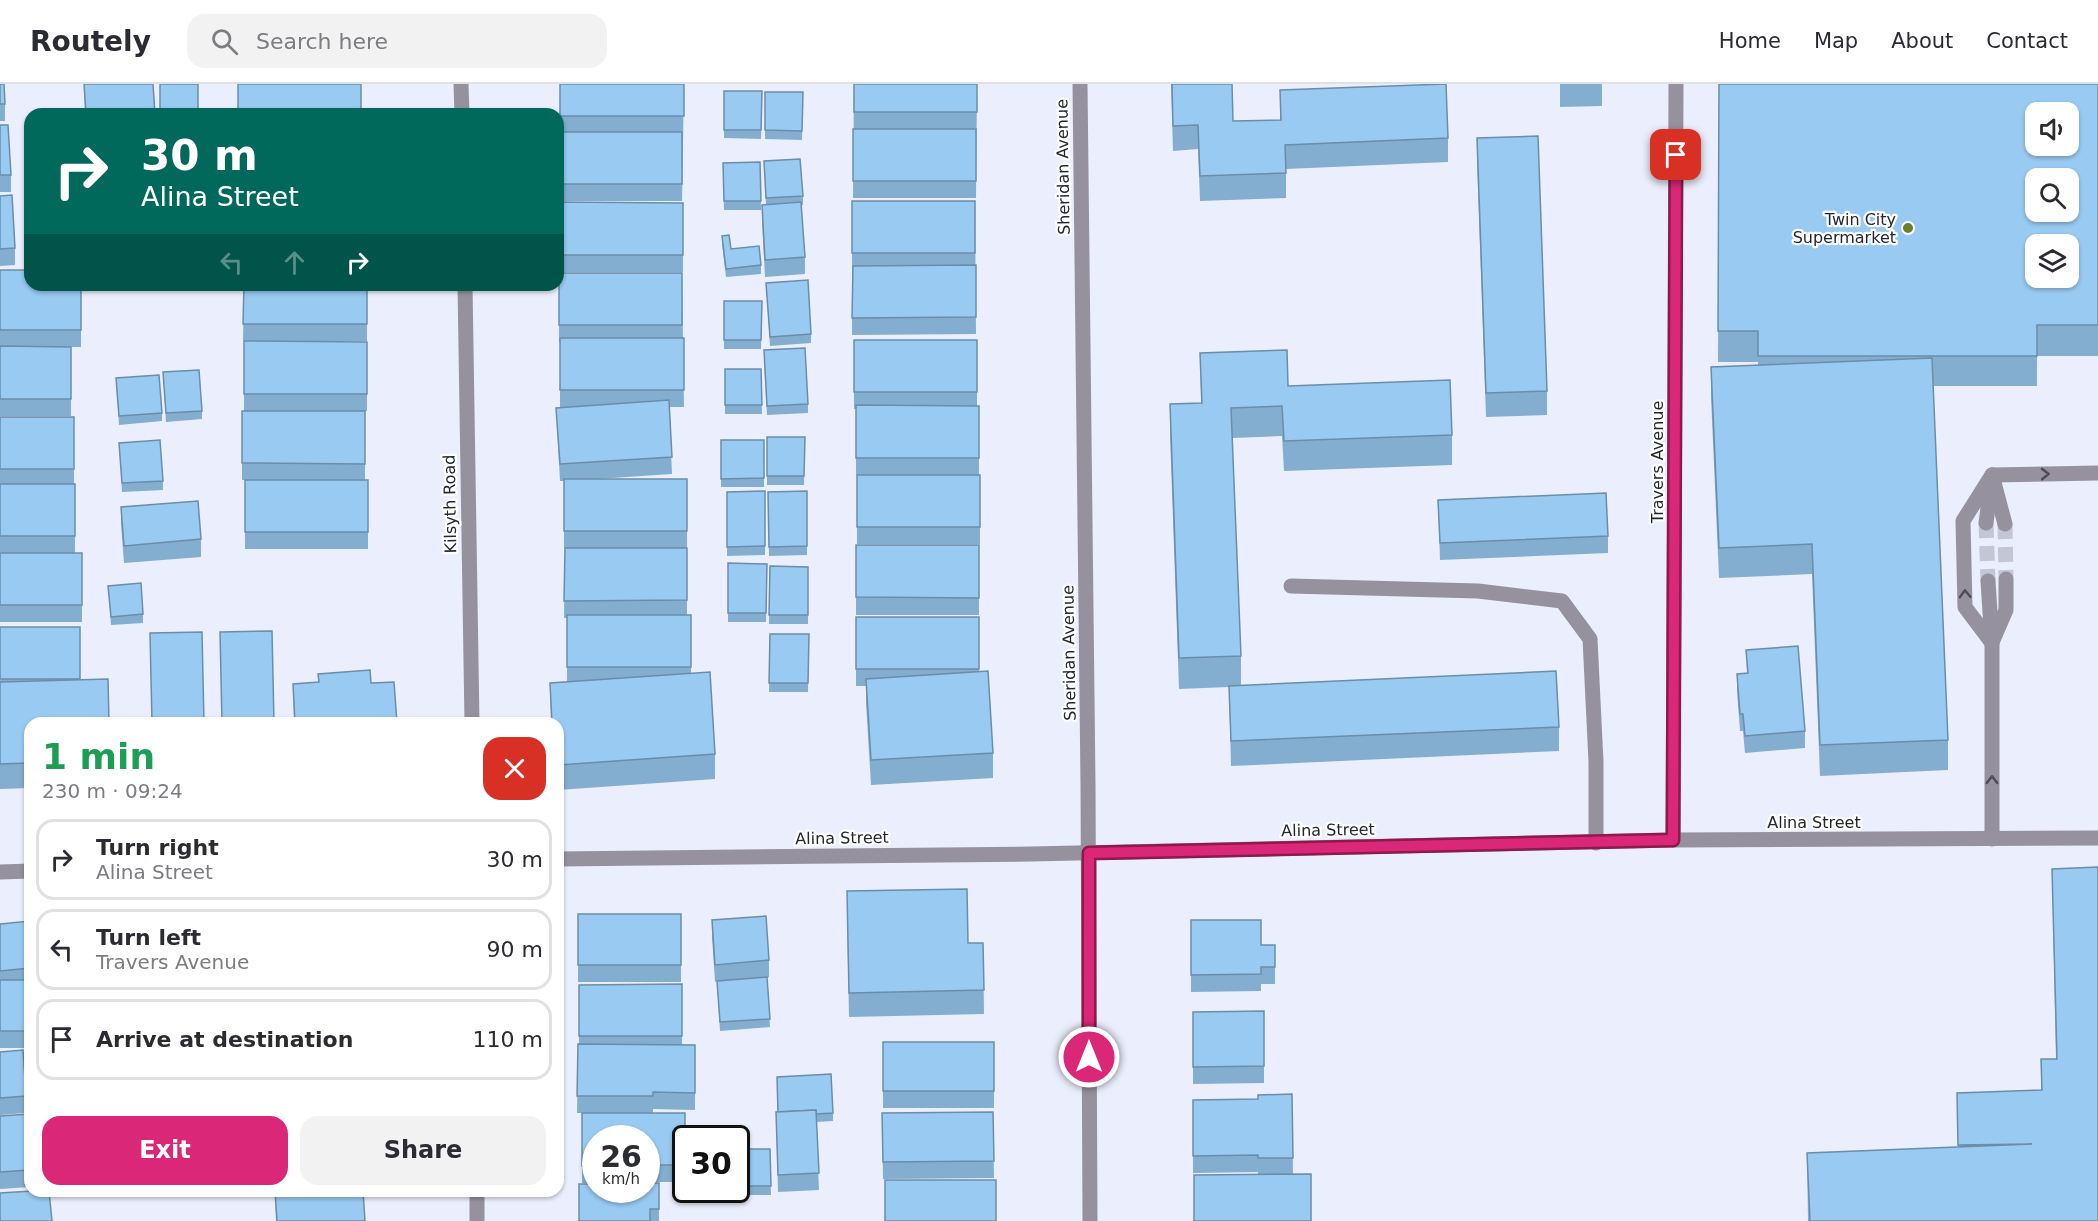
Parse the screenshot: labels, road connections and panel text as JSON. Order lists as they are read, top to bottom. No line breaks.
{"streets":{"street":["Sheridan Avenue","Travers Avenue","Kilsyth Road","Alina Street"]},"crossings":[["Sheridan Avenue","Alina Street"],["Travers Avenue","Alina Street"]],"places":["Twin City Supermarket"],"page":{"header":"Routely","search":"Search here","nav":["Home","Map","About","Contact"],"turn":["30 m","Alina Street"],"heading":["1 min","230 m · 09:24"],"list":[{"name":"Turn right","note":"Alina Street","value":"30 m"},{"name":"Turn left","note":"Travers Avenue","value":"90 m"},{"name":"Arrive at destination","value":"110 m"}],"buttons":["Exit","Share"],"speed":"26 km/h","limit":"30"}}
